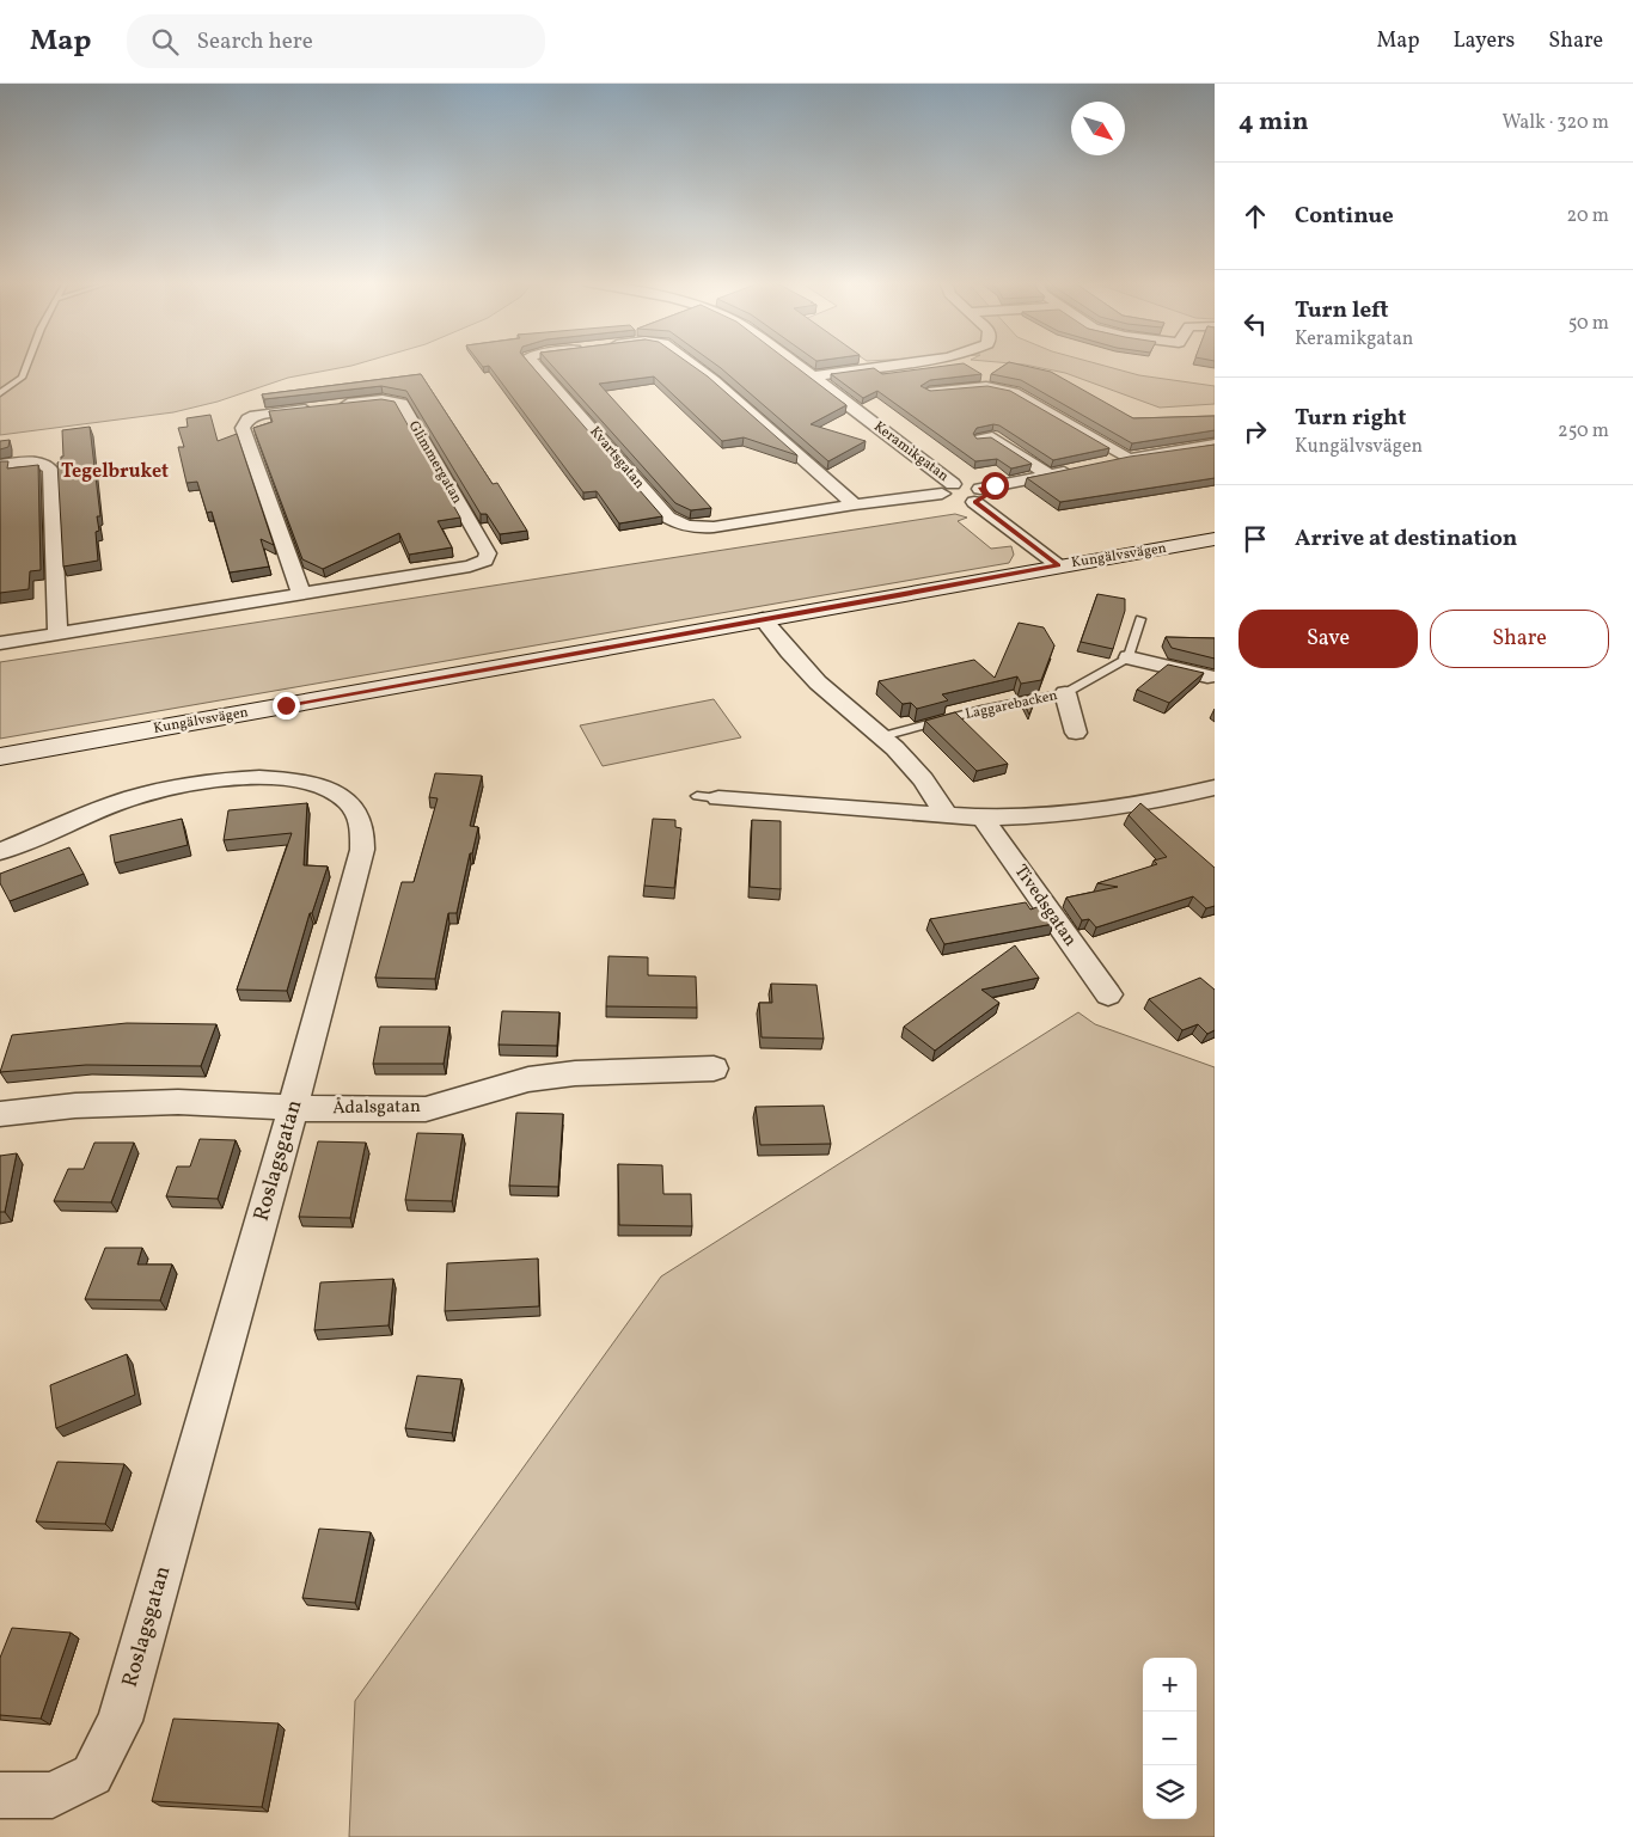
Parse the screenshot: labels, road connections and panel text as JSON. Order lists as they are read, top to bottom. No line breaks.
{"streets":{"main road":["Kungälvsvägen"],"street":["Keramikgatan","Kvartsgatan","Glimmergatan","Tivedsgatan","Ådalsgatan","Roslagsgatan"],"lane":["Laggarebacken"]},"crossings":[["Keramikgatan","Kvartsgatan"],["Keramikgatan","Kungälvsvägen"],["Ådalsgatan","Roslagsgatan"]],"districts":["Tegelbruket"],"north":"bottom right","page":{"header":"Map","search":"Search here","nav":["Map","Layers","Share"],"heading":["4 min","Walk · 320 m"],"list":[["Continue","20 m"],["Turn left","Keramikgatan","50 m"],["Turn right","Kungälvsvägen","250 m"],"Arrive at destination"],"buttons":["Save","Share"],"map_buttons":["+","−"]}}
